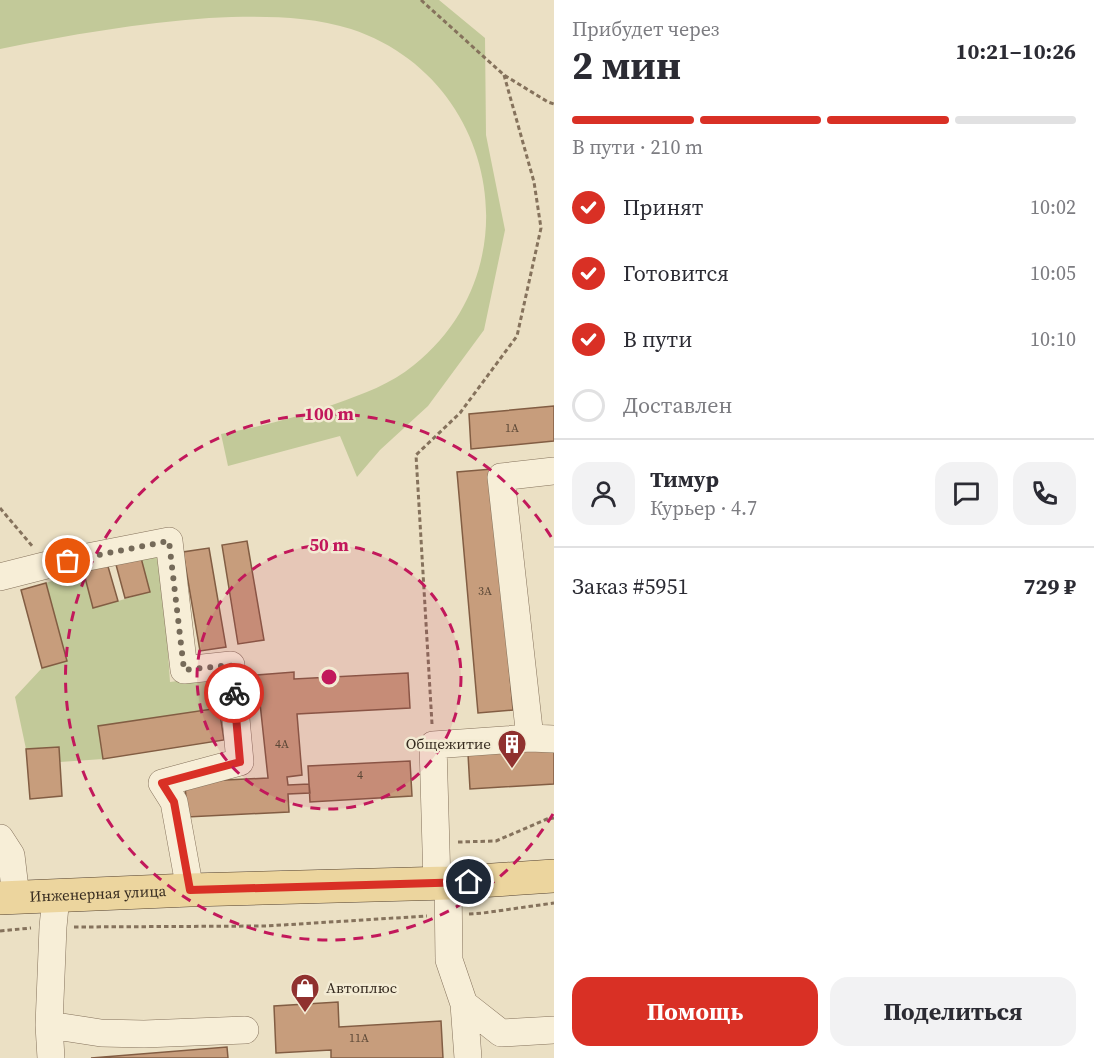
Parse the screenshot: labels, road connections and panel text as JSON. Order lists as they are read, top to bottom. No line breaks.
{"streets":{"main road":["Инженерная улица"]},"places":{"building":["Общежитие"],"shop":["Автоплюс"]},"house_numbers":["1А","3А","4А","4","11А"],"page":{"heading":["2 мин","Прибудет через","10:21–10:26"],"panel":["Тимур","Курьер · 4.7","Заказ #5951","729 ₽"],"bar":"В пути · 210 m","list":[["Принят","10:02"],["Готовится","10:05"],["В пути","10:10"],"Доставлен"],"buttons":["Помощь","Поделиться"]},"rings":["100 m","50 m"]}
